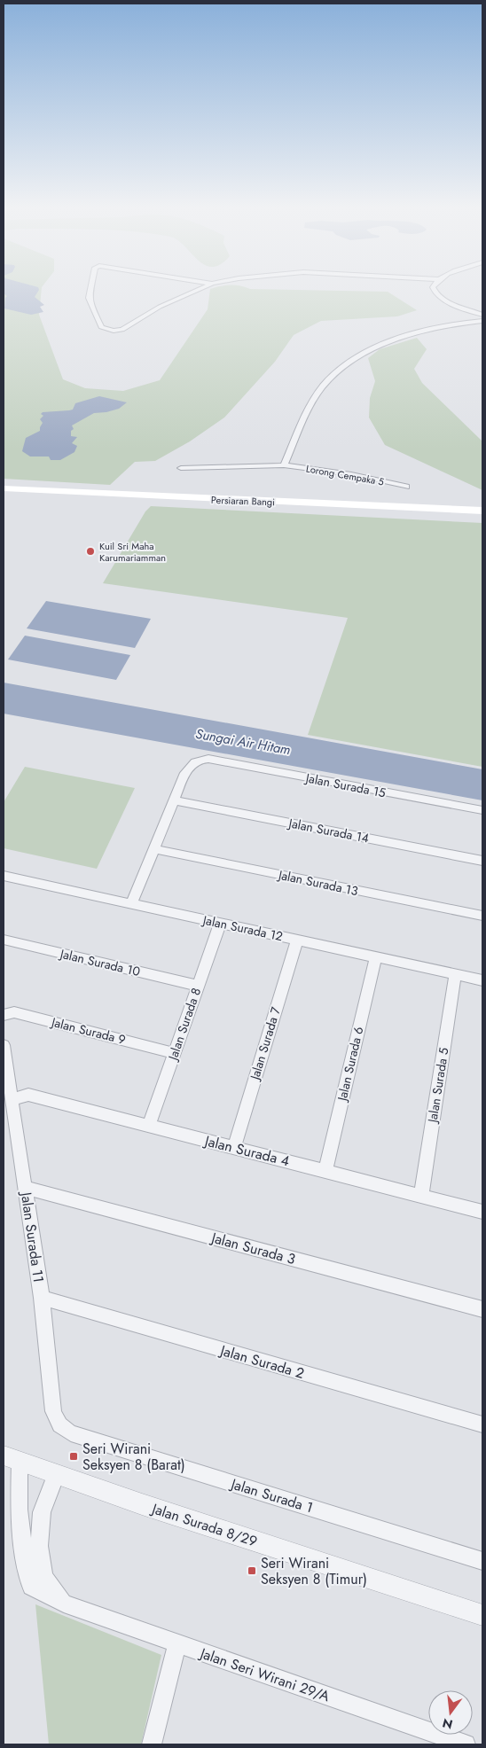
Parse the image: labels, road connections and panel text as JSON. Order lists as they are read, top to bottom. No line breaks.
{"streets":{"main road":["Persiaran Bangi"],"street":["Lorong Cempaka 5","Jalan Surada 15","Jalan Surada 14","Jalan Surada 13","Jalan Surada 12","Jalan Surada 10","Jalan Surada 8","Jalan Surada 9","Jalan Surada 7","Jalan Surada 6","Jalan Surada 5","Jalan Surada 4","Jalan Surada 11","Jalan Surada 3","Jalan Surada 2","Jalan Surada 1","Jalan Surada 8/29","Jalan Seri Wirani 29/A"]},"crossings":[["Jalan Surada 15","Jalan Surada 14"],["Jalan Surada 12","Jalan Surada 8"],["Jalan Surada 12","Jalan Surada 7"],["Jalan Surada 12","Jalan Surada 6"],["Jalan Surada 12","Jalan Surada 5"],["Jalan Surada 10","Jalan Surada 8"],["Jalan Surada 8","Jalan Surada 9"],["Jalan Surada 8","Jalan Surada 4"],["Jalan Surada 7","Jalan Surada 4"],["Jalan Surada 6","Jalan Surada 4"],["Jalan Surada 5","Jalan Surada 4"],["Jalan Surada 4","Jalan Surada 11"],["Jalan Surada 11","Jalan Surada 3"],["Jalan Surada 11","Jalan Surada 2"],["Jalan Surada 11","Jalan Surada 1"],["Jalan Surada 8/29","Jalan Seri Wirani 29/A"]],"water":["Sungai Air Hitam"],"places":{"other":["Kuil Sri Maha Karumariamman"],"transit":["Seri Wirani Seksyen 8 (Barat)","Seri Wirani Seksyen 8 (Timur)"]},"north":"bottom"}
